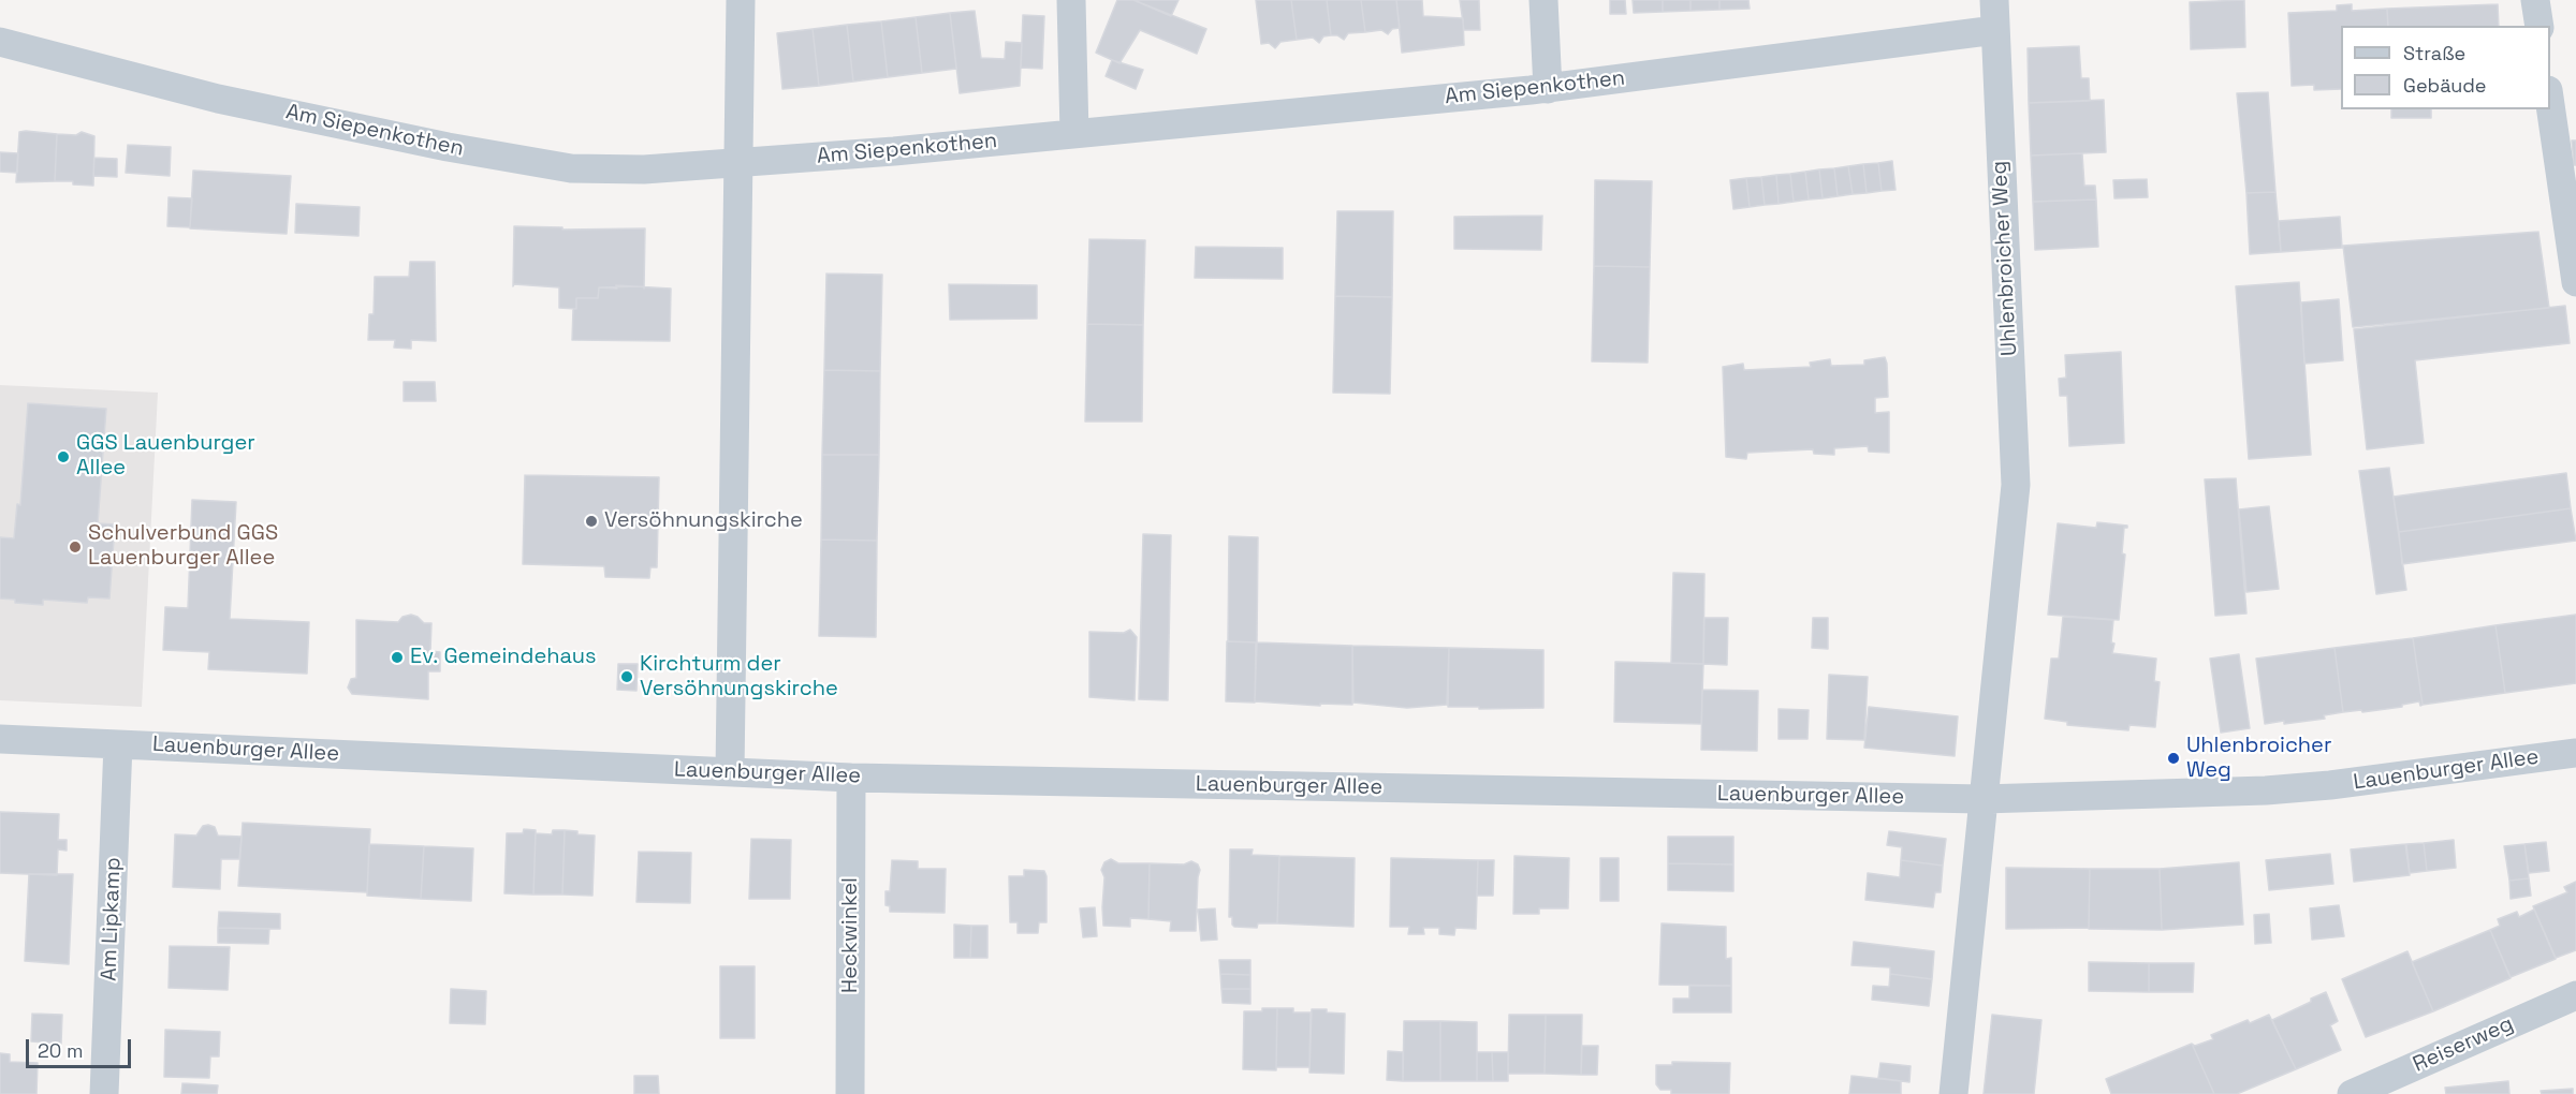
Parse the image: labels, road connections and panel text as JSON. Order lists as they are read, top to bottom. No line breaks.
{"streets":{"street":["Am Siepenkothen","Uhlenbroicher Weg","Lauenburger Allee","Am Lipkamp","Heckwinkel","Reiserweg"]},"crossings":[["Am Siepenkothen","Uhlenbroicher Weg"],["Uhlenbroicher Weg","Lauenburger Allee"],["Lauenburger Allee","Am Lipkamp"],["Lauenburger Allee","Heckwinkel"]],"places":["GGS Lauenburger Allee","Versöhnungskirche","Schulverbund GGS Lauenburger Allee","Ev. Gemeindehaus","Kirchturm der Versöhnungskirche","Uhlenbroicher Weg"],"legend":["Straße","Gebäude"],"scale_bar":"20 m"}
